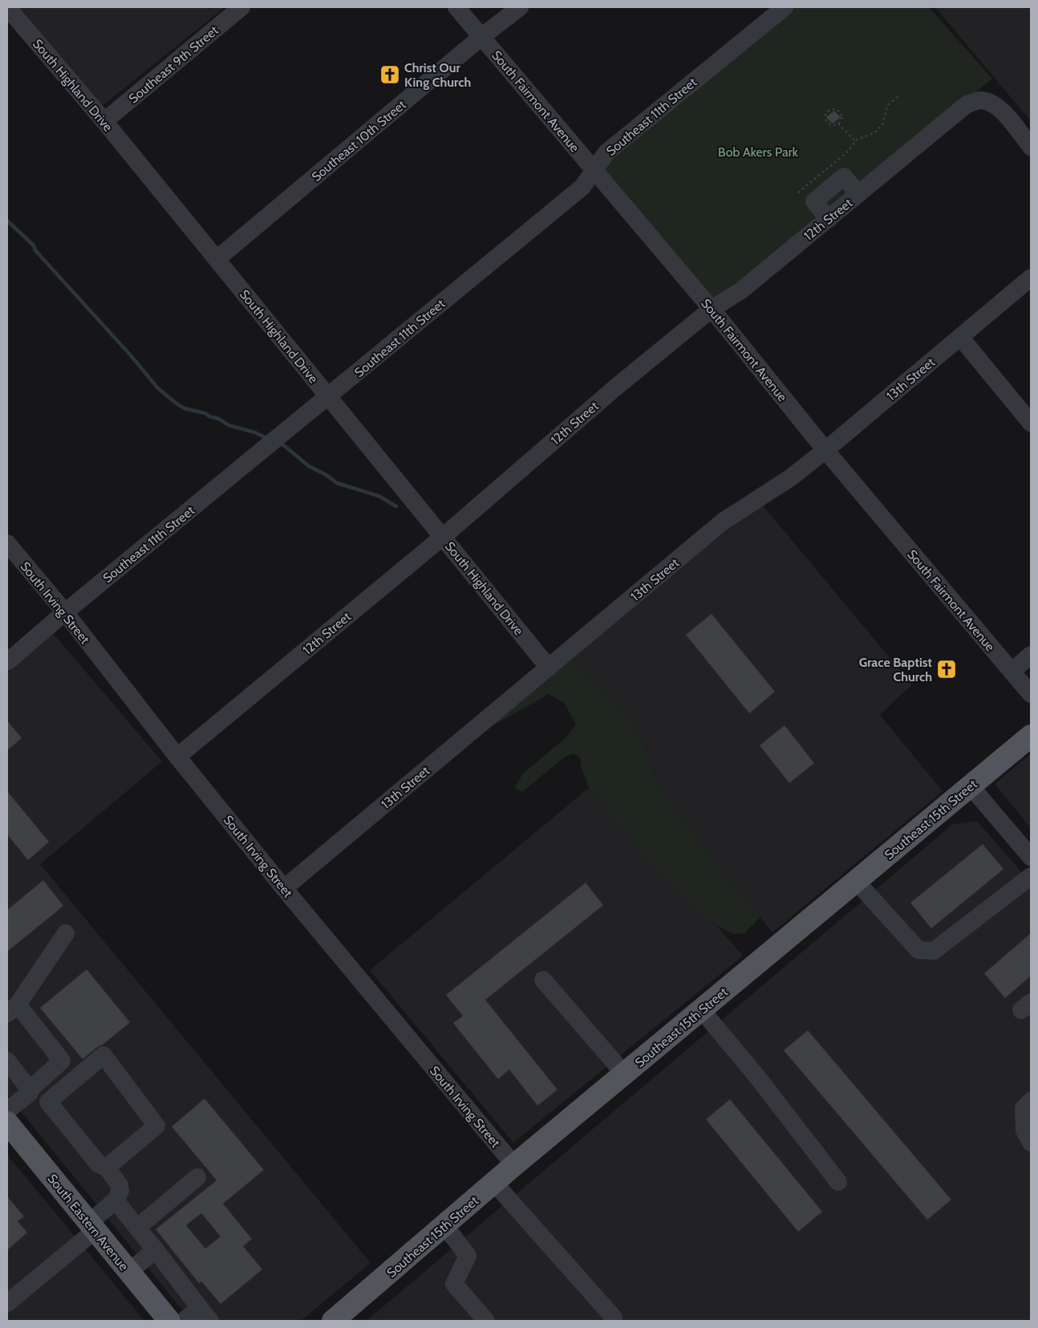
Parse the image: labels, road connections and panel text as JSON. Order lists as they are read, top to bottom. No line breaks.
{"streets":{"main road":["Southeast 15th Street","South Eastern Avenue"],"street":["Southeast 9th Street","South Highland Drive","South Fairmont Avenue","Southeast 11th Street","Southeast 10th Street","12th Street","13th Street","South Irving Street"]},"crossings":[["Southeast 9th Street","South Highland Drive"],["South Highland Drive","Southeast 11th Street"],["South Highland Drive","Southeast 10th Street"],["South Highland Drive","12th Street"],["South Highland Drive","13th Street"],["South Fairmont Avenue","Southeast 11th Street"],["South Fairmont Avenue","Southeast 10th Street"],["South Fairmont Avenue","12th Street"],["South Fairmont Avenue","13th Street"],["Southeast 11th Street","South Irving Street"],["12th Street","South Irving Street"],["13th Street","South Irving Street"],["South Irving Street","Southeast 15th Street"]],"parks":["Bob Akers Park"],"places":{"church":["Christ Our King Church","Grace Baptist Church"]}}
